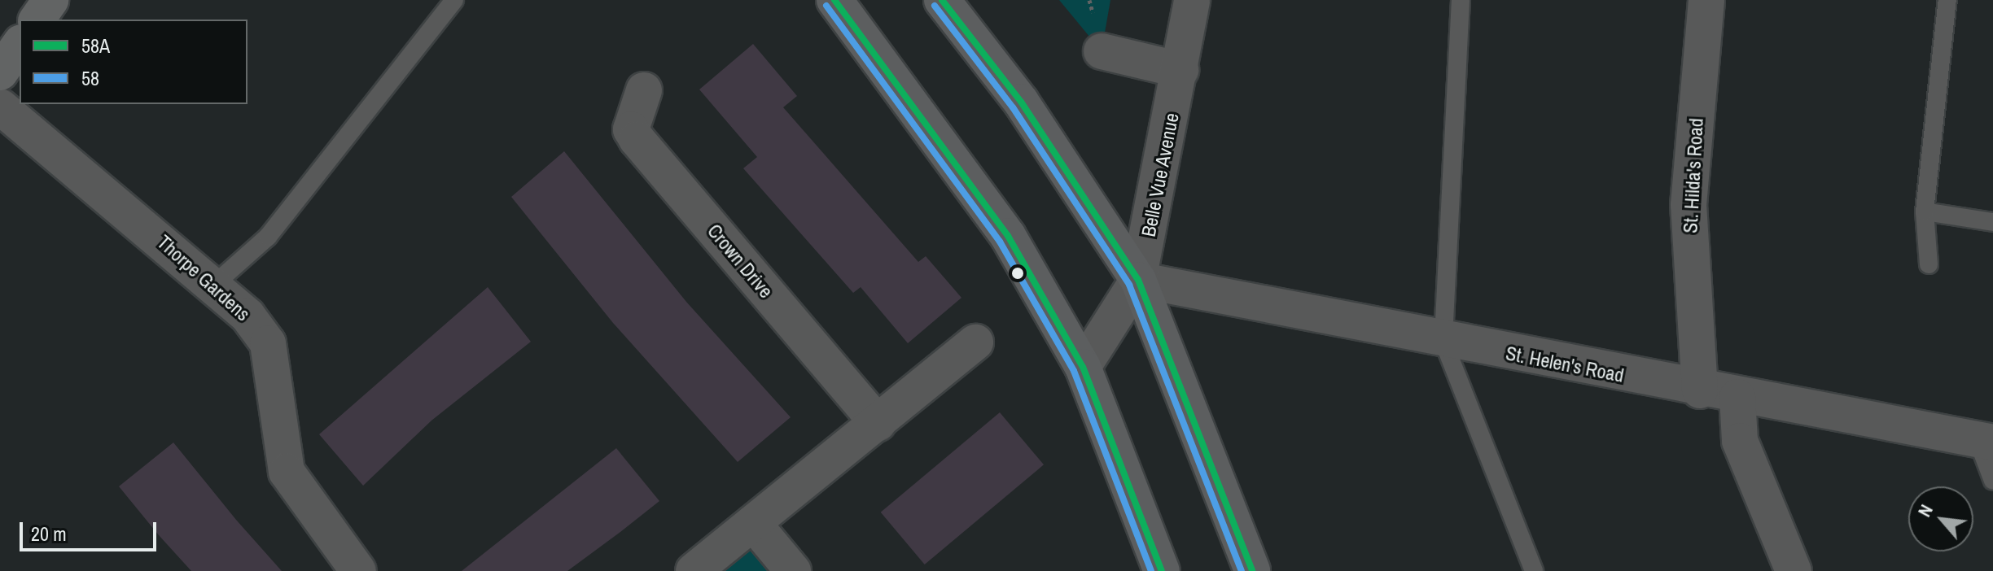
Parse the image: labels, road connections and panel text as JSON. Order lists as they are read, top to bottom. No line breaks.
{"streets":{"street":["Belle Vue Avenue","St. Hilda's Road","Crown Drive","Thorpe Gardens","St. Helen's Road"]},"crossings":[["Belle Vue Avenue","St. Helen's Road"],["St. Hilda's Road","St. Helen's Road"]],"lines":["transit line 58A","transit line 58"],"legend":["58A","58"],"scale_bar":"20 m","north":"top left"}
